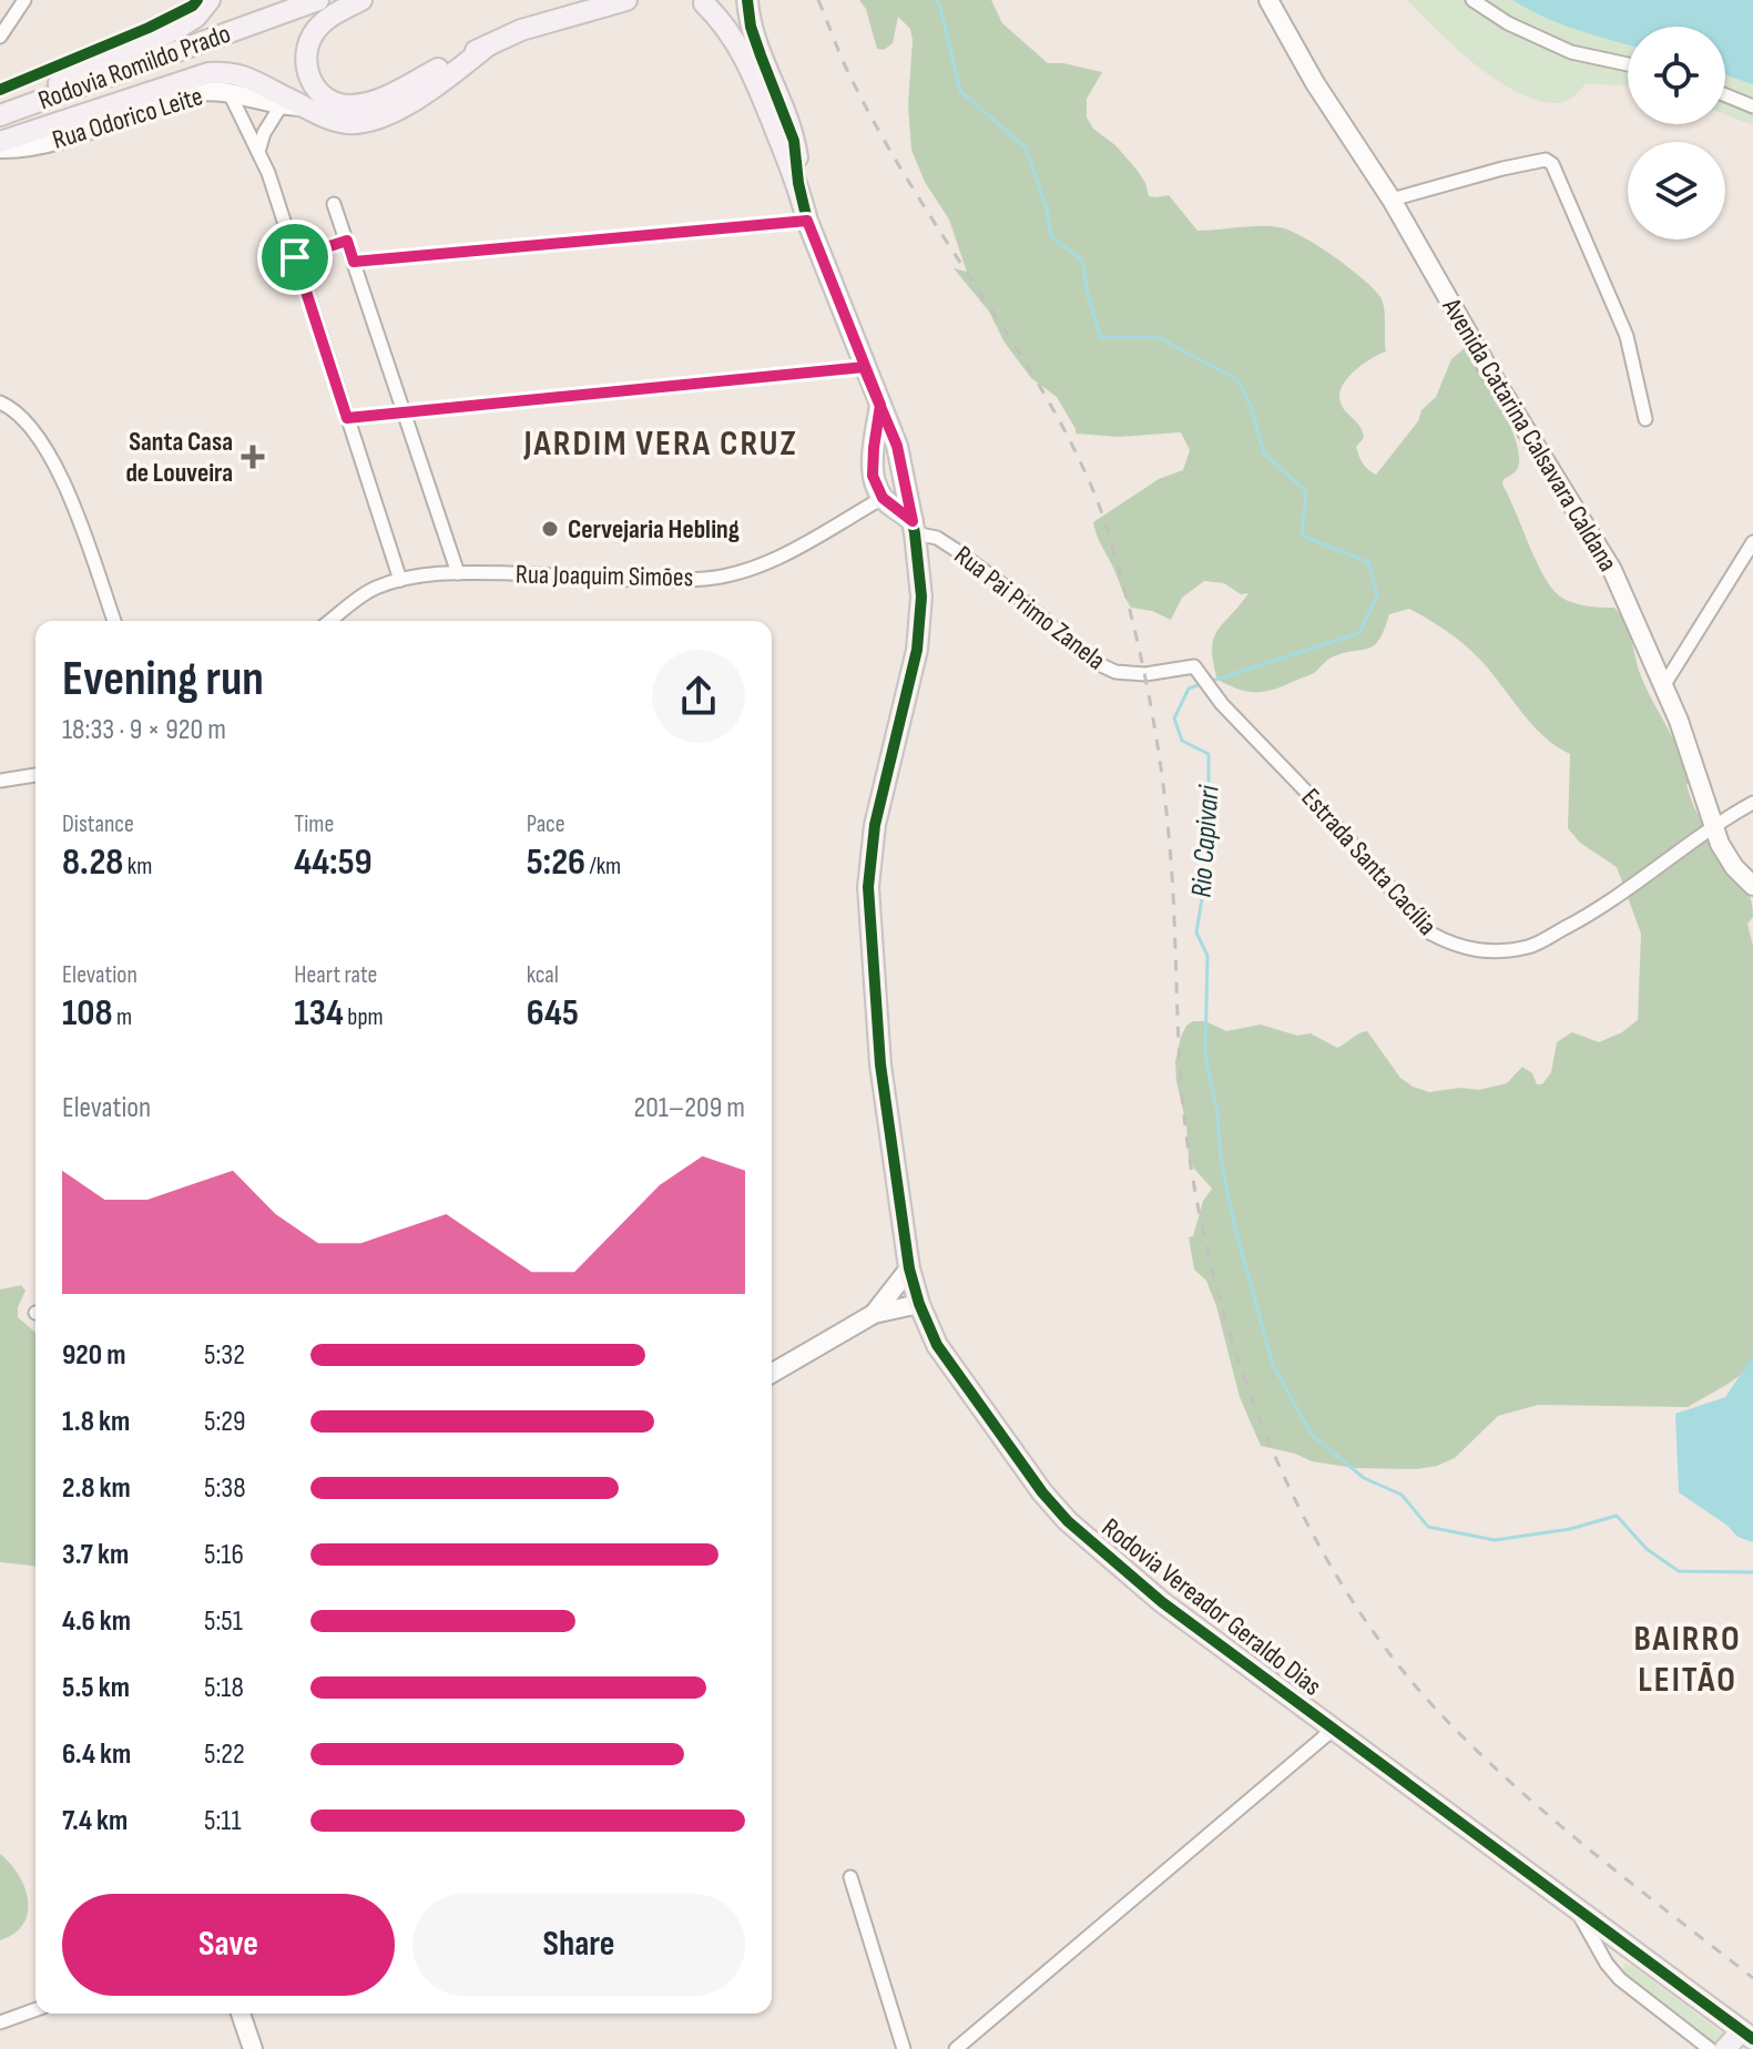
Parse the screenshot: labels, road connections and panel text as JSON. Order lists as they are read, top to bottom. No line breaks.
{"streets":{"main road":["Rodovia Romildo Prado","Rodovia Vereador Geraldo Dias"],"street":["Rua Odorico Leite","Avenida Catarina Calsavara Caldana","Rua Joaquim Simões","Rua Pai Primo Zanela","Estrada Santa Cacília"]},"crossings":[["Avenida Catarina Calsavara Caldana","Estrada Santa Cacília"],["Rua Pai Primo Zanela","Estrada Santa Cacília"],["Rua Pai Primo Zanela","Rodovia Vereador Geraldo Dias"]],"districts":["JARDIM VERA CRUZ","BAIRRO LEITÃO"],"water":["Rio Capivari"],"places":{"health":["Santa Casa de Louveira"],"other":["Cervejaria Hebling"]},"page":{"heading":["Evening run","18:33 · 9 × 920 m"],"stats":[["Distance","8.28 km"],["Time","44:59"],["Pace","5:26 /km"],["Elevation","108 m"],["Heart rate","134 bpm"],["kcal","645"]],"chart":["Elevation","201–209 m"],"list":[{"name":"920 m","note":"5:32"},{"name":"1.8 km","note":"5:29"},{"name":"2.8 km","note":"5:38"},{"name":"3.7 km","note":"5:16"},{"name":"4.6 km","note":"5:51"},{"name":"5.5 km","note":"5:18"},{"name":"6.4 km","note":"5:22"},{"name":"7.4 km","note":"5:11"}],"buttons":["Save","Share"]}}
